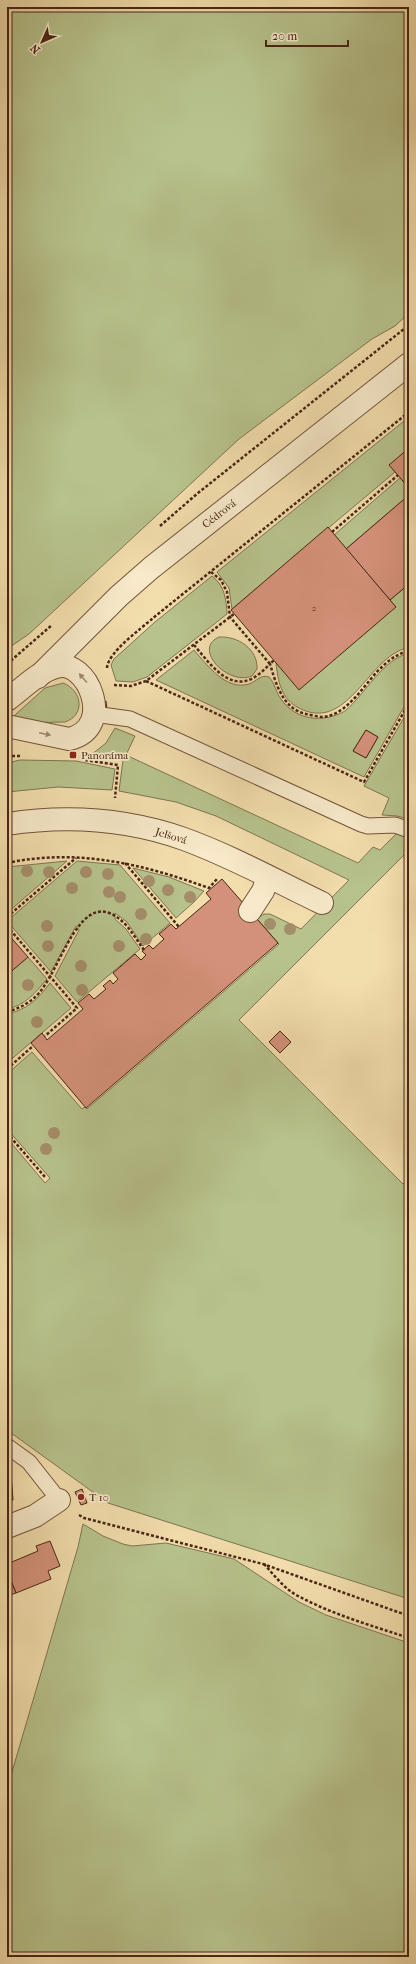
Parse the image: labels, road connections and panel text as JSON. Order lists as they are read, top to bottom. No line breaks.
{"streets":{"street":["Cédrová","Jelšová"]},"places":{"transit":["Panoráma"],"other":["T 10"]},"house_numbers":["2"],"scale_bar":"20 m","north":"bottom left"}
